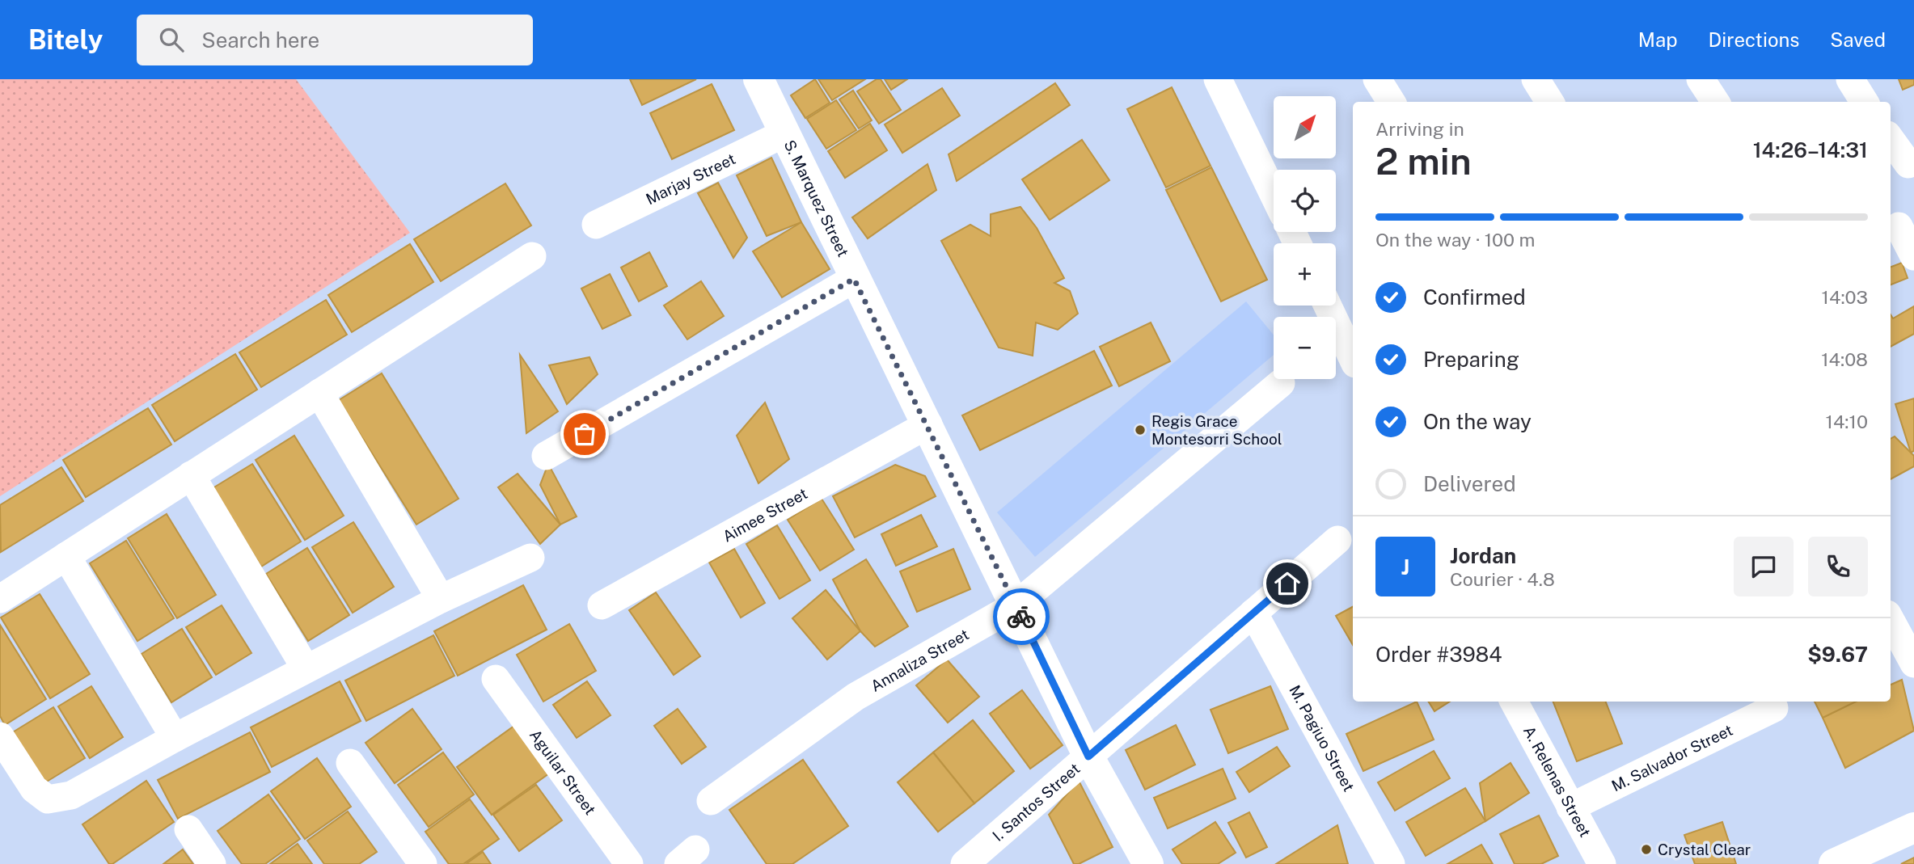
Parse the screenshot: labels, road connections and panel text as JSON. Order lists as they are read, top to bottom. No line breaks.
{"streets":{"street":["Marjay Street","S. Marquez Street","Aimee Street","Annaliza Street","M. Pagiuo Street","M. Salvador Street","Aguilar Street","A. Relenas Street","I. Santos Street"]},"crossings":[["Marjay Street","S. Marquez Street"],["S. Marquez Street","Aimee Street"],["S. Marquez Street","Annaliza Street"],["S. Marquez Street","I. Santos Street"],["M. Pagiuo Street","I. Santos Street"],["M. Salvador Street","A. Relenas Street"]],"places":["Regis Grace Montesorri School","Crystal Clear"],"north":"top right","page":{"header":"Bitely","search":"Search here","nav":["Map","Directions","Saved"],"map_buttons":["+","−"],"heading":["2 min","Arriving in","14:26–14:31"],"panel":["Jordan","Courier · 4.8","Order #3984","$9.67"],"bar":"On the way · 100 m","list":[["Confirmed","14:03"],["Preparing","14:08"],["On the way","14:10"],"Delivered"],"round":"J"}}
